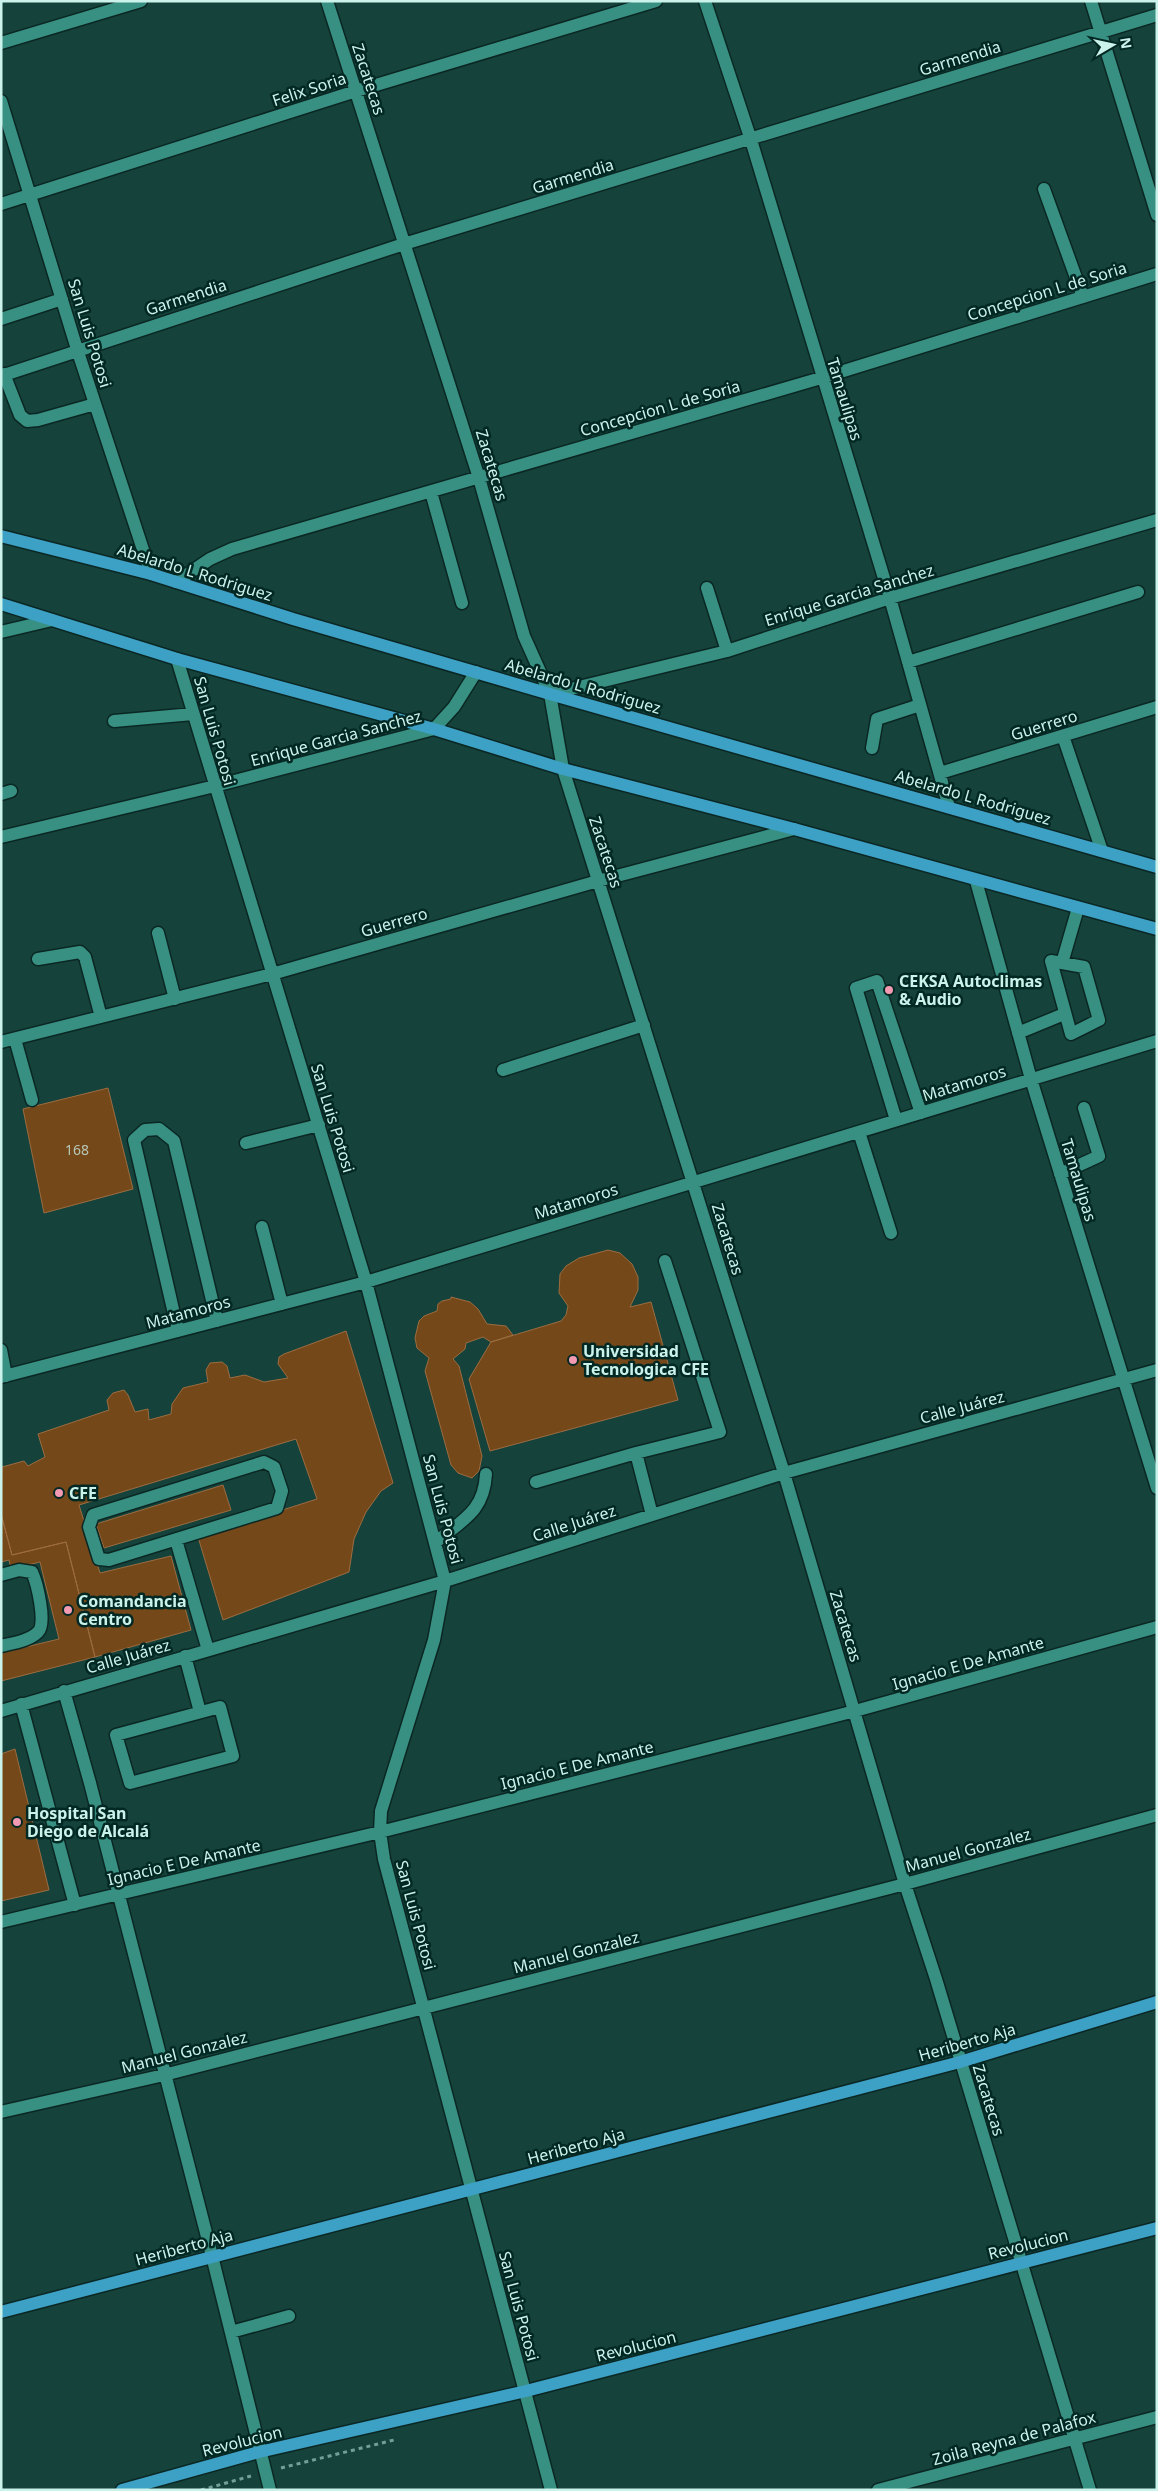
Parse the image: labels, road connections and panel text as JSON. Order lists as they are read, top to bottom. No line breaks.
{"streets":{"main road":["Abelardo L Rodriguez","Heriberto Aja","Revolucion"],"street":["Garmendia","Zacatecas","Felix Soria","Concepcion L de Soria","San Luis Potosi","Tamaulipas","Enrique Garcia Sanchez","Guerrero","Matamoros","Calle Juárez","Ignacio E De Amante","Manuel Gonzalez","Zoila Reyna de Palafox"]},"crossings":[["Garmendia","Zacatecas"],["Garmendia","San Luis Potosi"],["Garmendia","Tamaulipas"],["Zacatecas","Felix Soria"],["Zacatecas","Concepcion L de Soria"],["Zacatecas","Abelardo L Rodriguez"],["Zacatecas","Enrique Garcia Sanchez"],["Zacatecas","Guerrero"],["Zacatecas","Matamoros"],["Zacatecas","Calle Juárez"],["Zacatecas","Ignacio E De Amante"],["Zacatecas","Manuel Gonzalez"],["Zacatecas","Heriberto Aja"],["Zacatecas","Revolucion"],["Zacatecas","Zoila Reyna de Palafox"],["Felix Soria","San Luis Potosi"],["Concepcion L de Soria","Tamaulipas"],["Concepcion L de Soria","Abelardo L Rodriguez"],["San Luis Potosi","Abelardo L Rodriguez"],["San Luis Potosi","Enrique Garcia Sanchez"],["San Luis Potosi","Guerrero"],["San Luis Potosi","Matamoros"],["San Luis Potosi","Calle Juárez"],["San Luis Potosi","Ignacio E De Amante"],["San Luis Potosi","Manuel Gonzalez"],["San Luis Potosi","Heriberto Aja"],["San Luis Potosi","Revolucion"],["Tamaulipas","Abelardo L Rodriguez"],["Tamaulipas","Enrique Garcia Sanchez"],["Tamaulipas","Guerrero"],["Tamaulipas","Matamoros"],["Tamaulipas","Calle Juárez"],["Abelardo L Rodriguez","Enrique Garcia Sanchez"]],"places":["CEKSA Autoclimas & Audio","Universidad Tecnologica CFE","CFE","Comandancia Centro","Hospital San Diego de Alcalá"],"house_numbers":["168"],"north":"right"}
